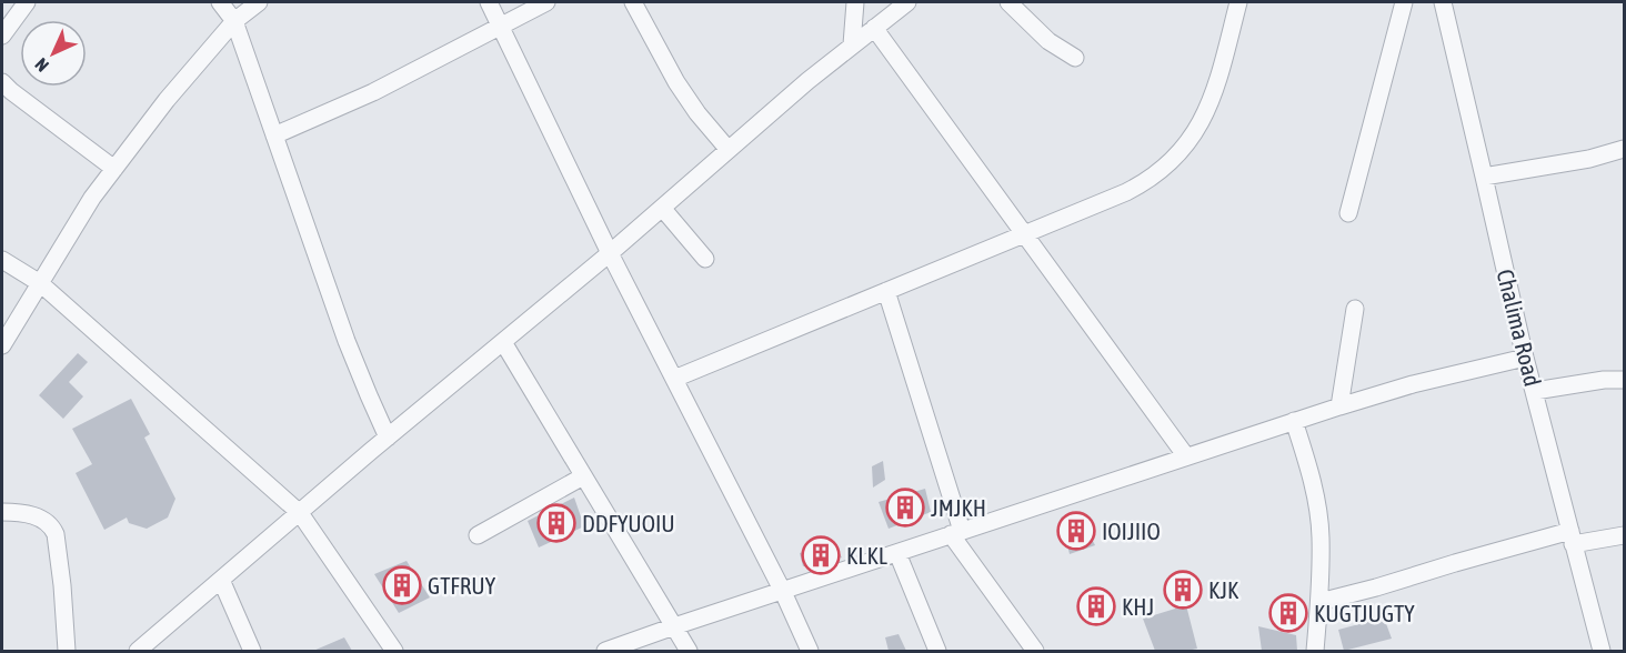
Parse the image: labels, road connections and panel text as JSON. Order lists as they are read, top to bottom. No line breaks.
{"streets":{"street":["Chalima Road"]},"places":{"building":["JMJKH","DDFYUOIU","IOIJIIO","KLKL","GTFRUY","KJK","KHJ","KUGTJUGTY"]},"north":"bottom left"}
